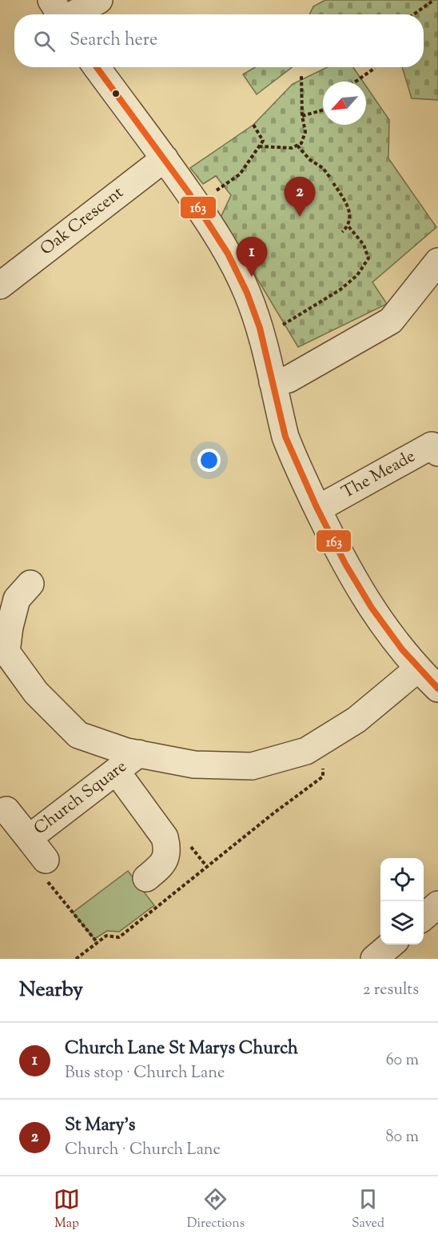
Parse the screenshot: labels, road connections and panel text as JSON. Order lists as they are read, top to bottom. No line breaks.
{"streets":{"street":["Oak Crescent","The Meade","Church Square"]},"lines":["transit line 163"],"north":"bottom left","page":{"search":"Search here","pins":["2","1"],"heading":["Nearby","2 results"],"list":[{"mark":"1","name":"Church Lane St Marys Church","note":"Bus stop · Church Lane","value":"60 m"},{"mark":"2","name":"St Mary's","note":"Church · Church Lane","value":"80 m"}],"nav":["Map","Directions","Saved"]}}
